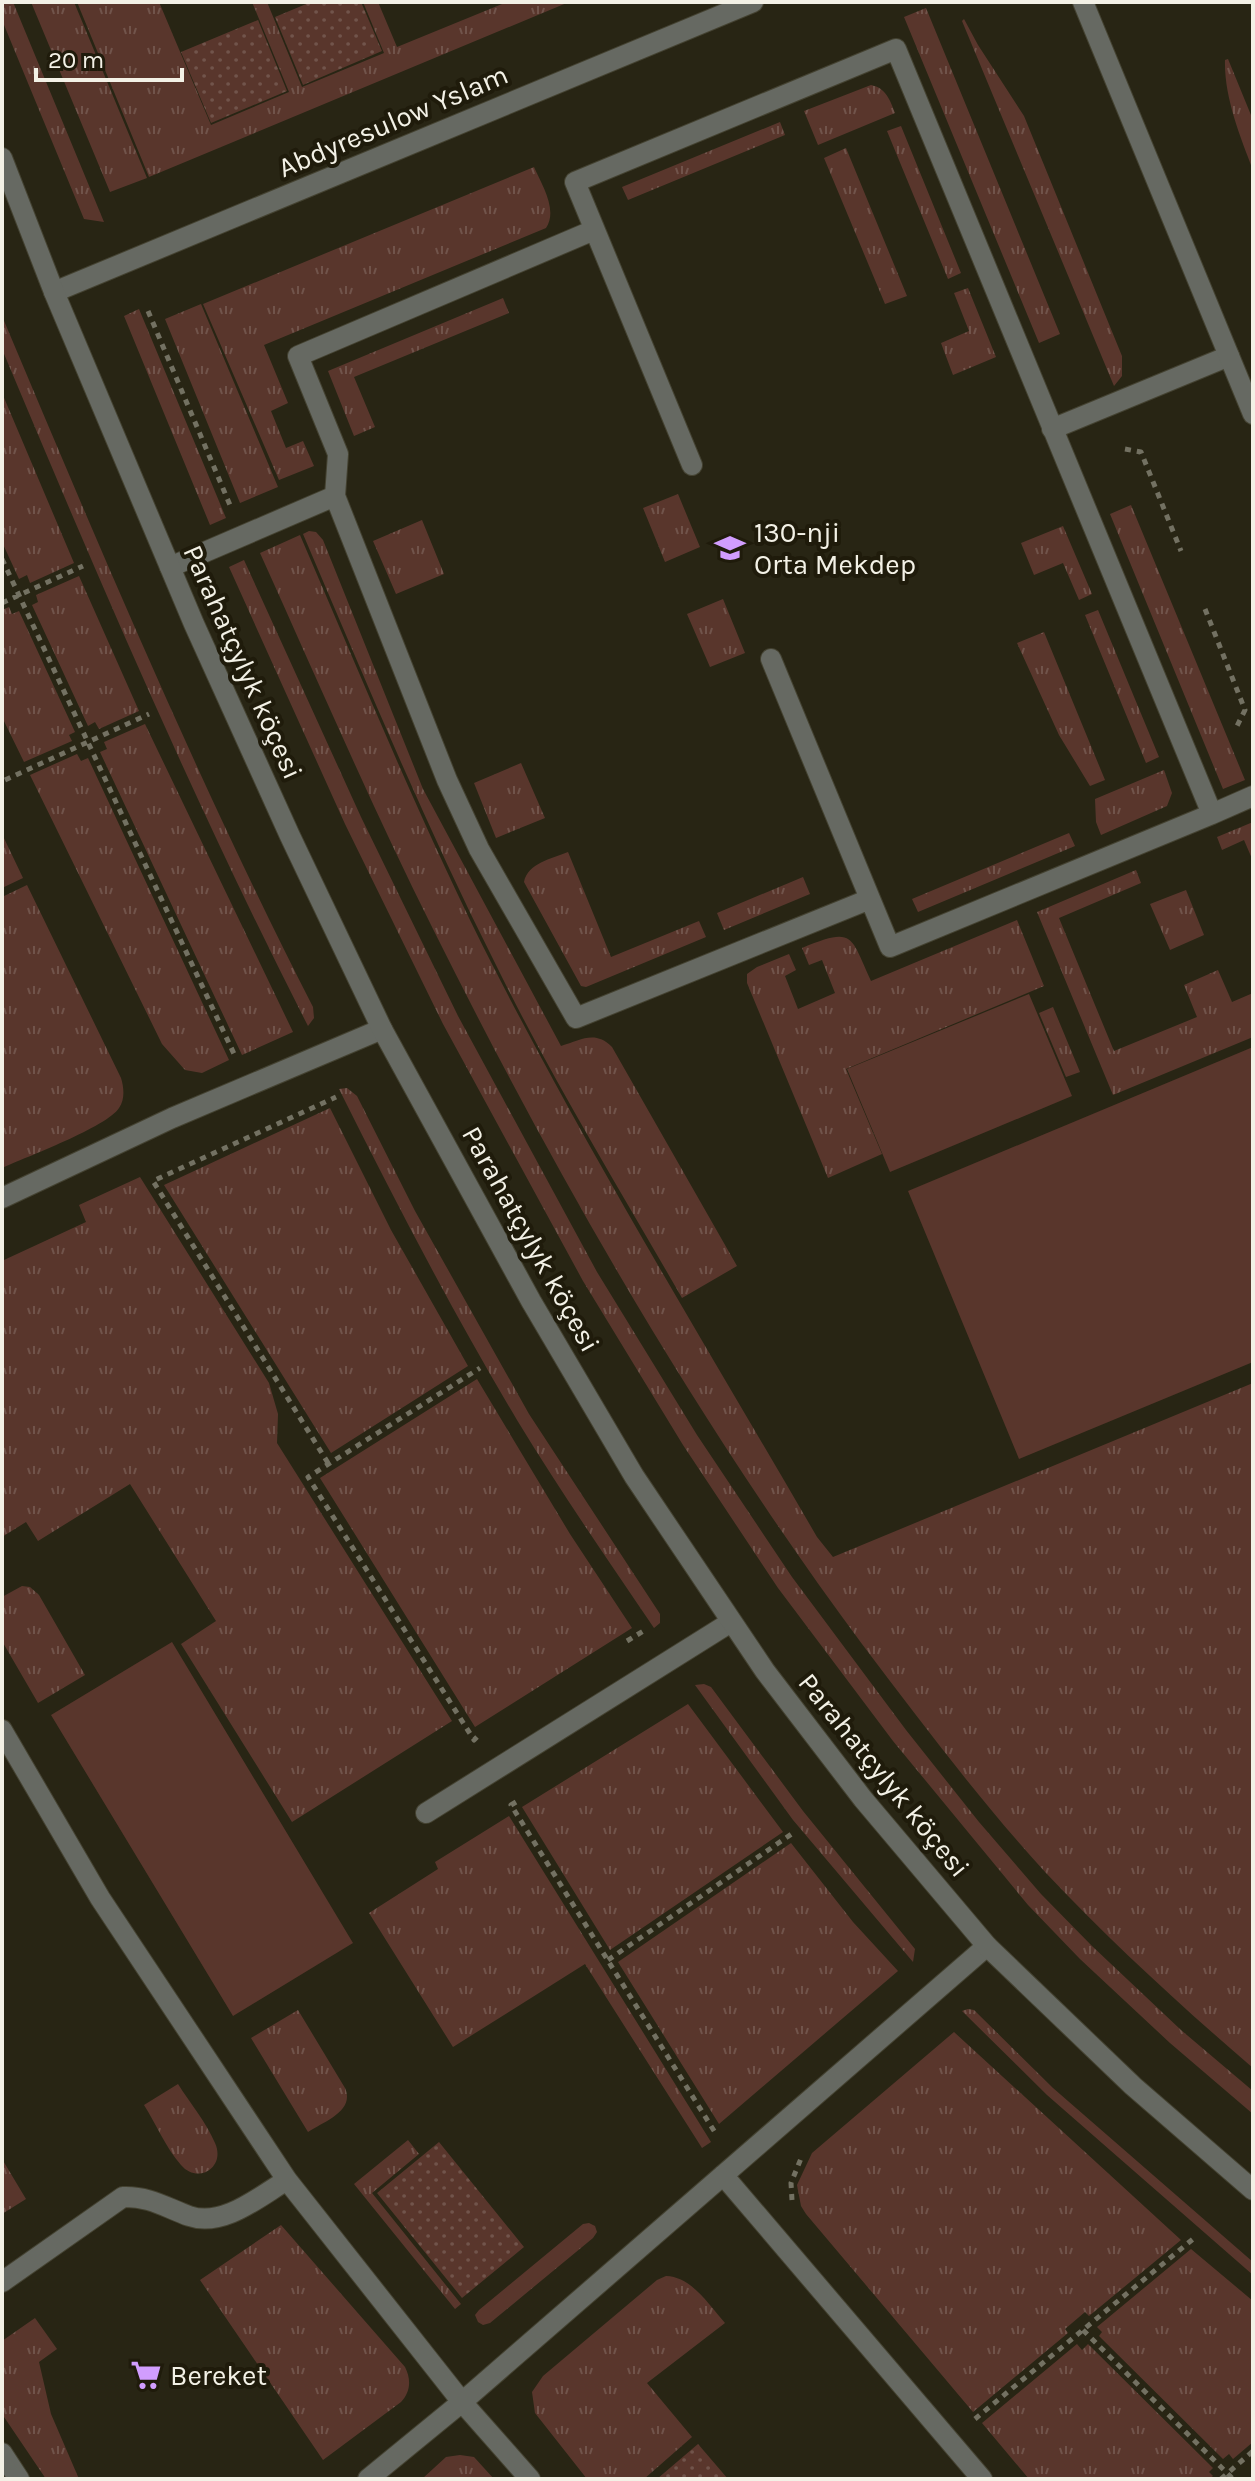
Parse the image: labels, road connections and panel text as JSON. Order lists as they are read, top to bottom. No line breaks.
{"streets":{"street":["Abdyresulow Yslam","Parahatçylyk köçesi"]},"crossings":[["Abdyresulow Yslam","Parahatçylyk köçesi"]],"places":{"school or university":["130-nji Orta Mekdep"],"supermarket":["Bereket"]},"scale_bar":"20 m"}
